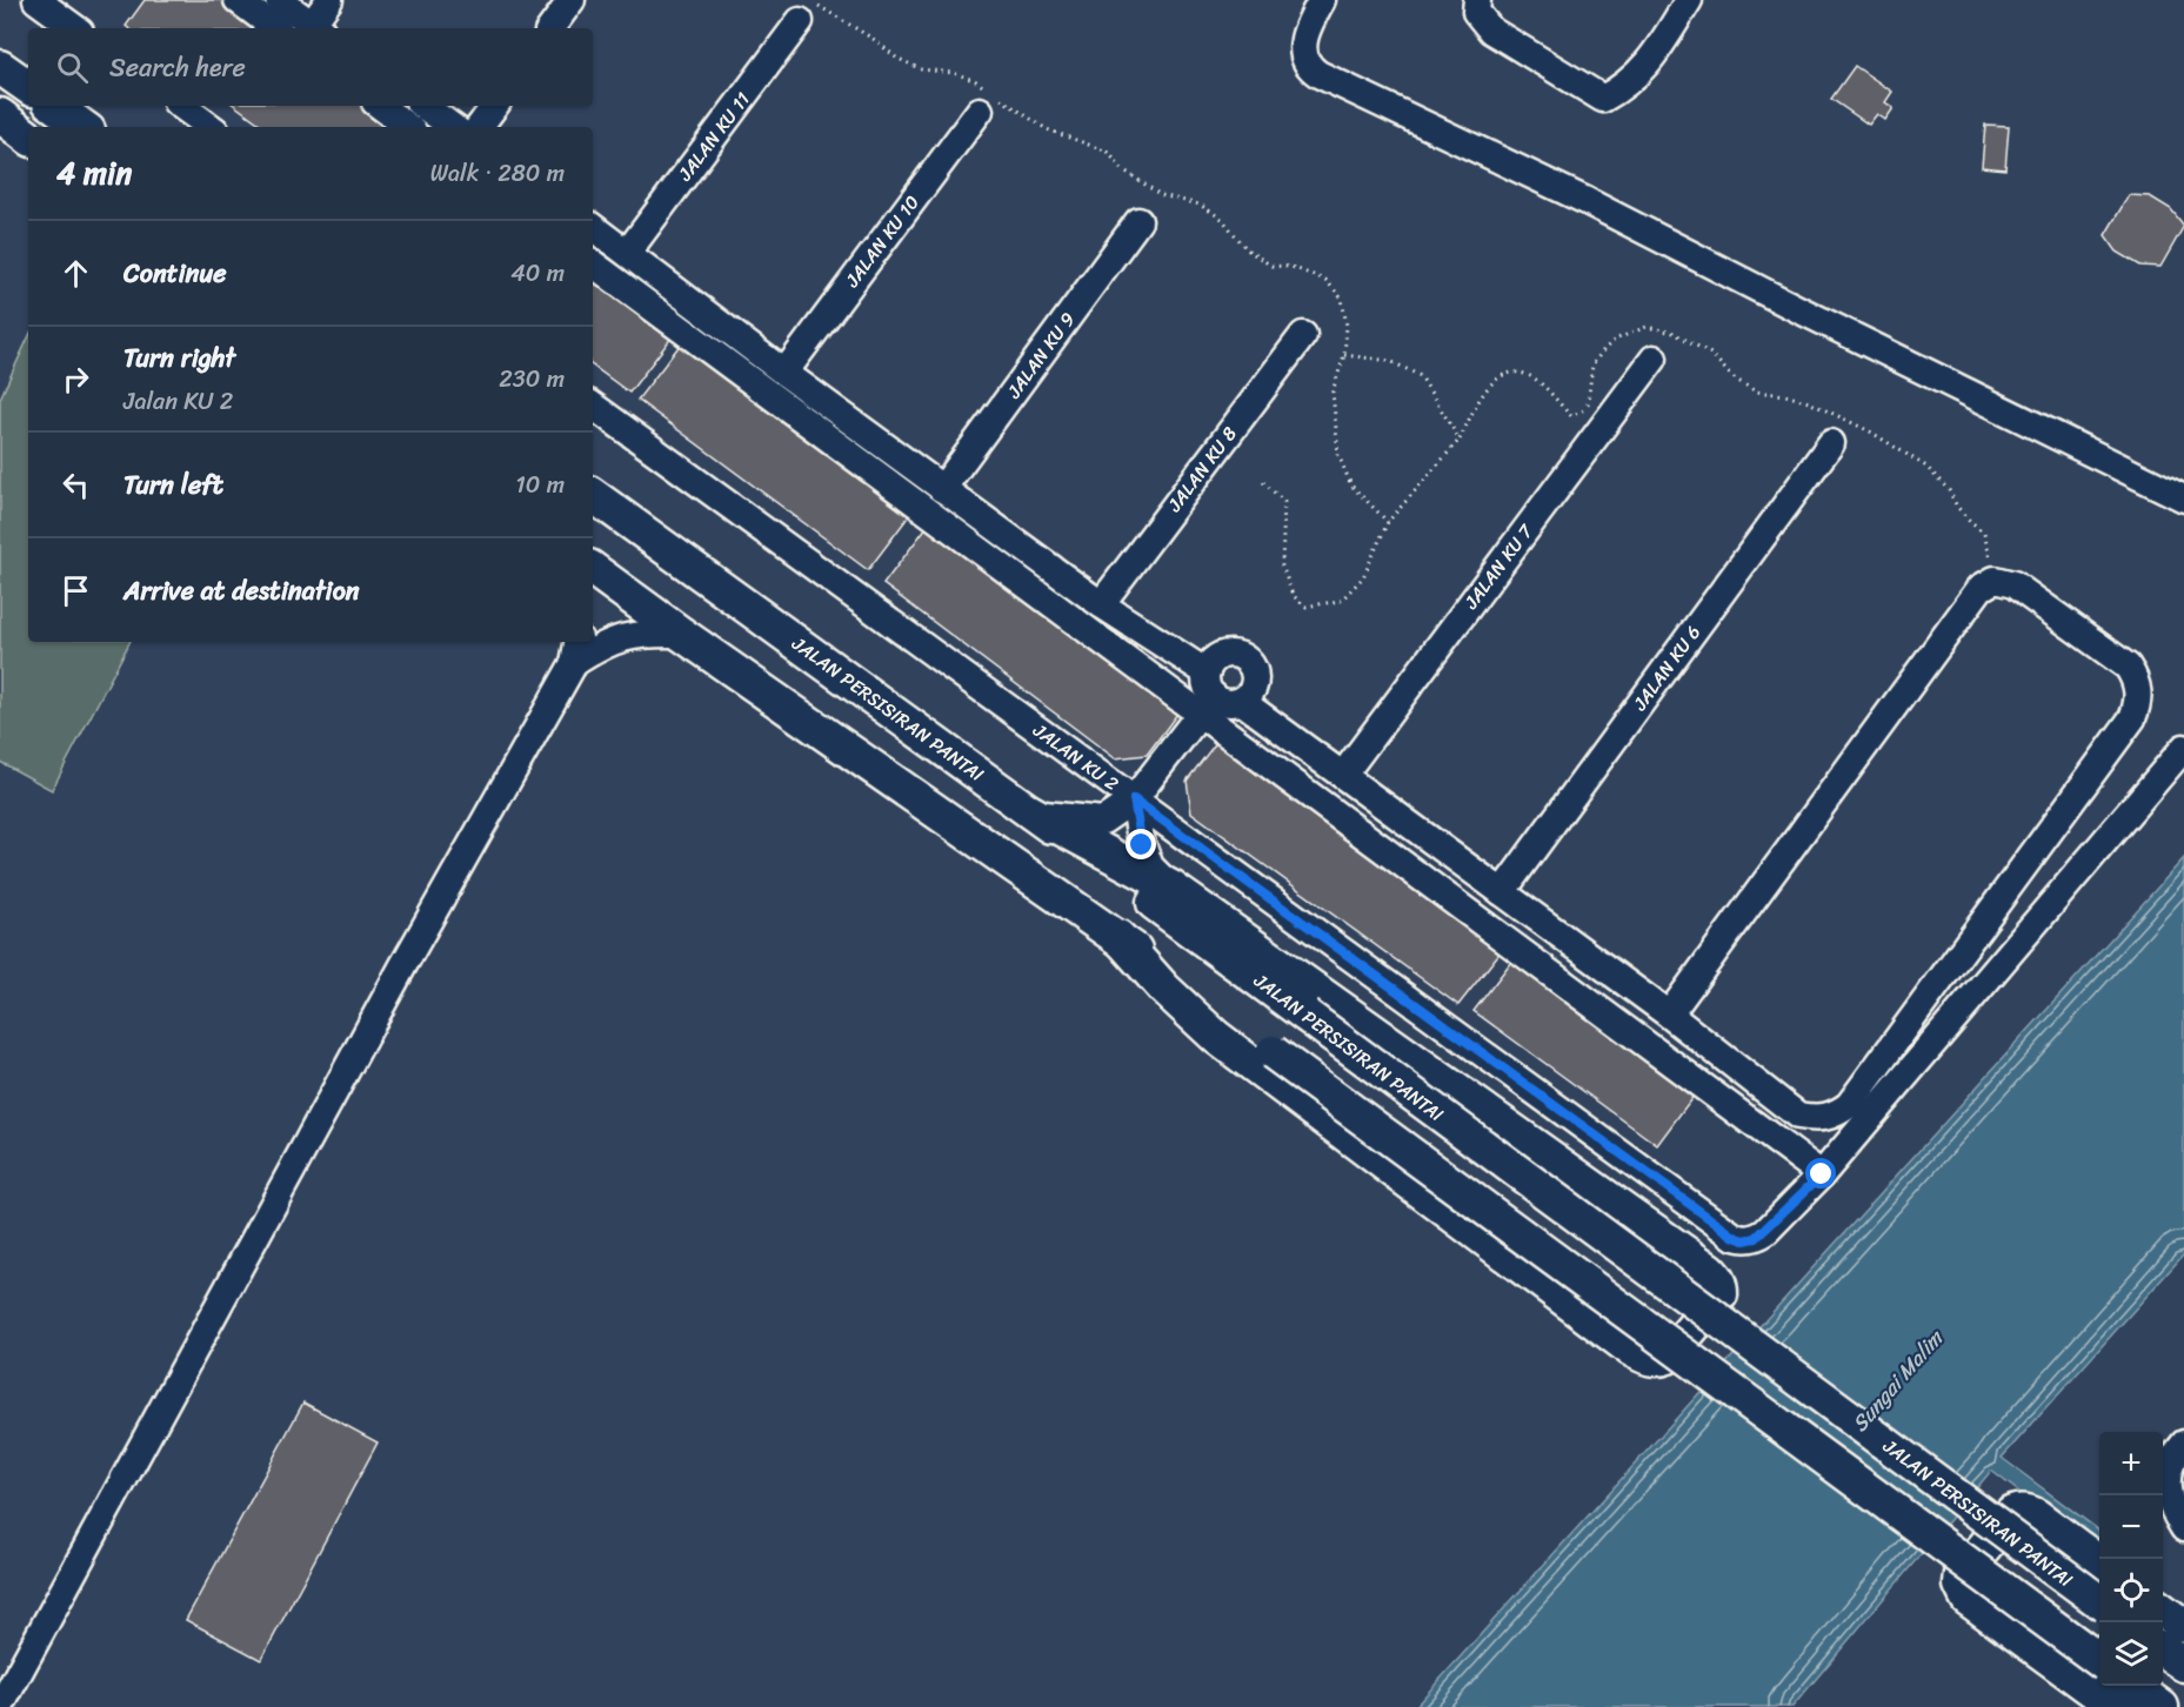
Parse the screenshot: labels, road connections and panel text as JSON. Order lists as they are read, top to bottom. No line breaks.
{"streets":{"main road":["JALAN PERSISIRAN PANTAI"],"street":["JALAN KU 11","JALAN KU 10","JALAN KU 9","JALAN KU 8","JALAN KU 7","JALAN KU 6","JALAN KU 2"]},"water":["Sungai Malim"],"page":{"search":"Search here","heading":["4 min","Walk · 280 m"],"list":[["Continue","40 m"],["Turn right","Jalan KU 2","230 m"],["Turn left","10 m"],"Arrive at destination"],"map_buttons":["+","−"]}}
